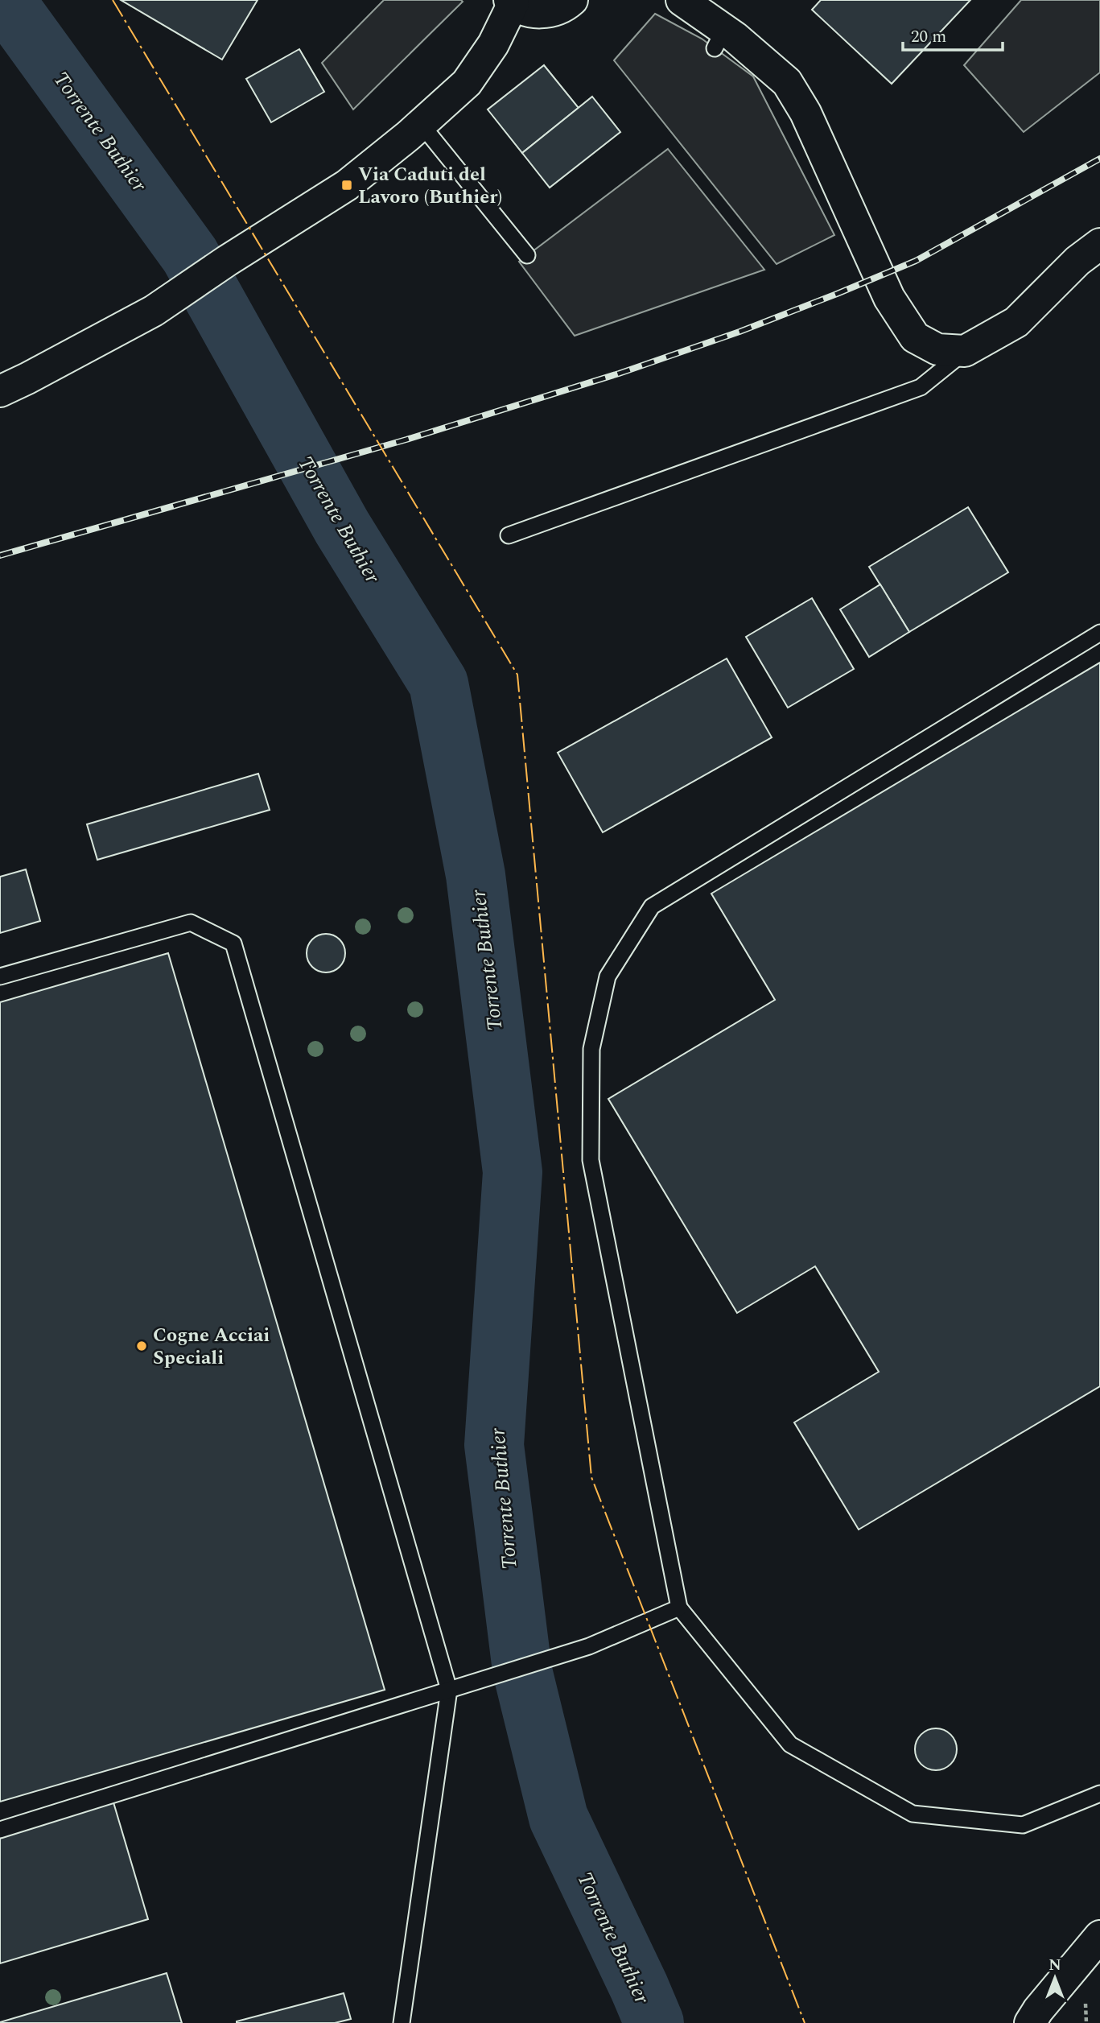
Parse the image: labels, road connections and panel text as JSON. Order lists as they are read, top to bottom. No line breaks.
{"water":["Torrente Buthier"],"places":{"transit":["Via Caduti del Lavoro (Buthier)"],"other":["Cogne Acciai Speciali"]},"scale_bar":"20 m","north":"top"}
